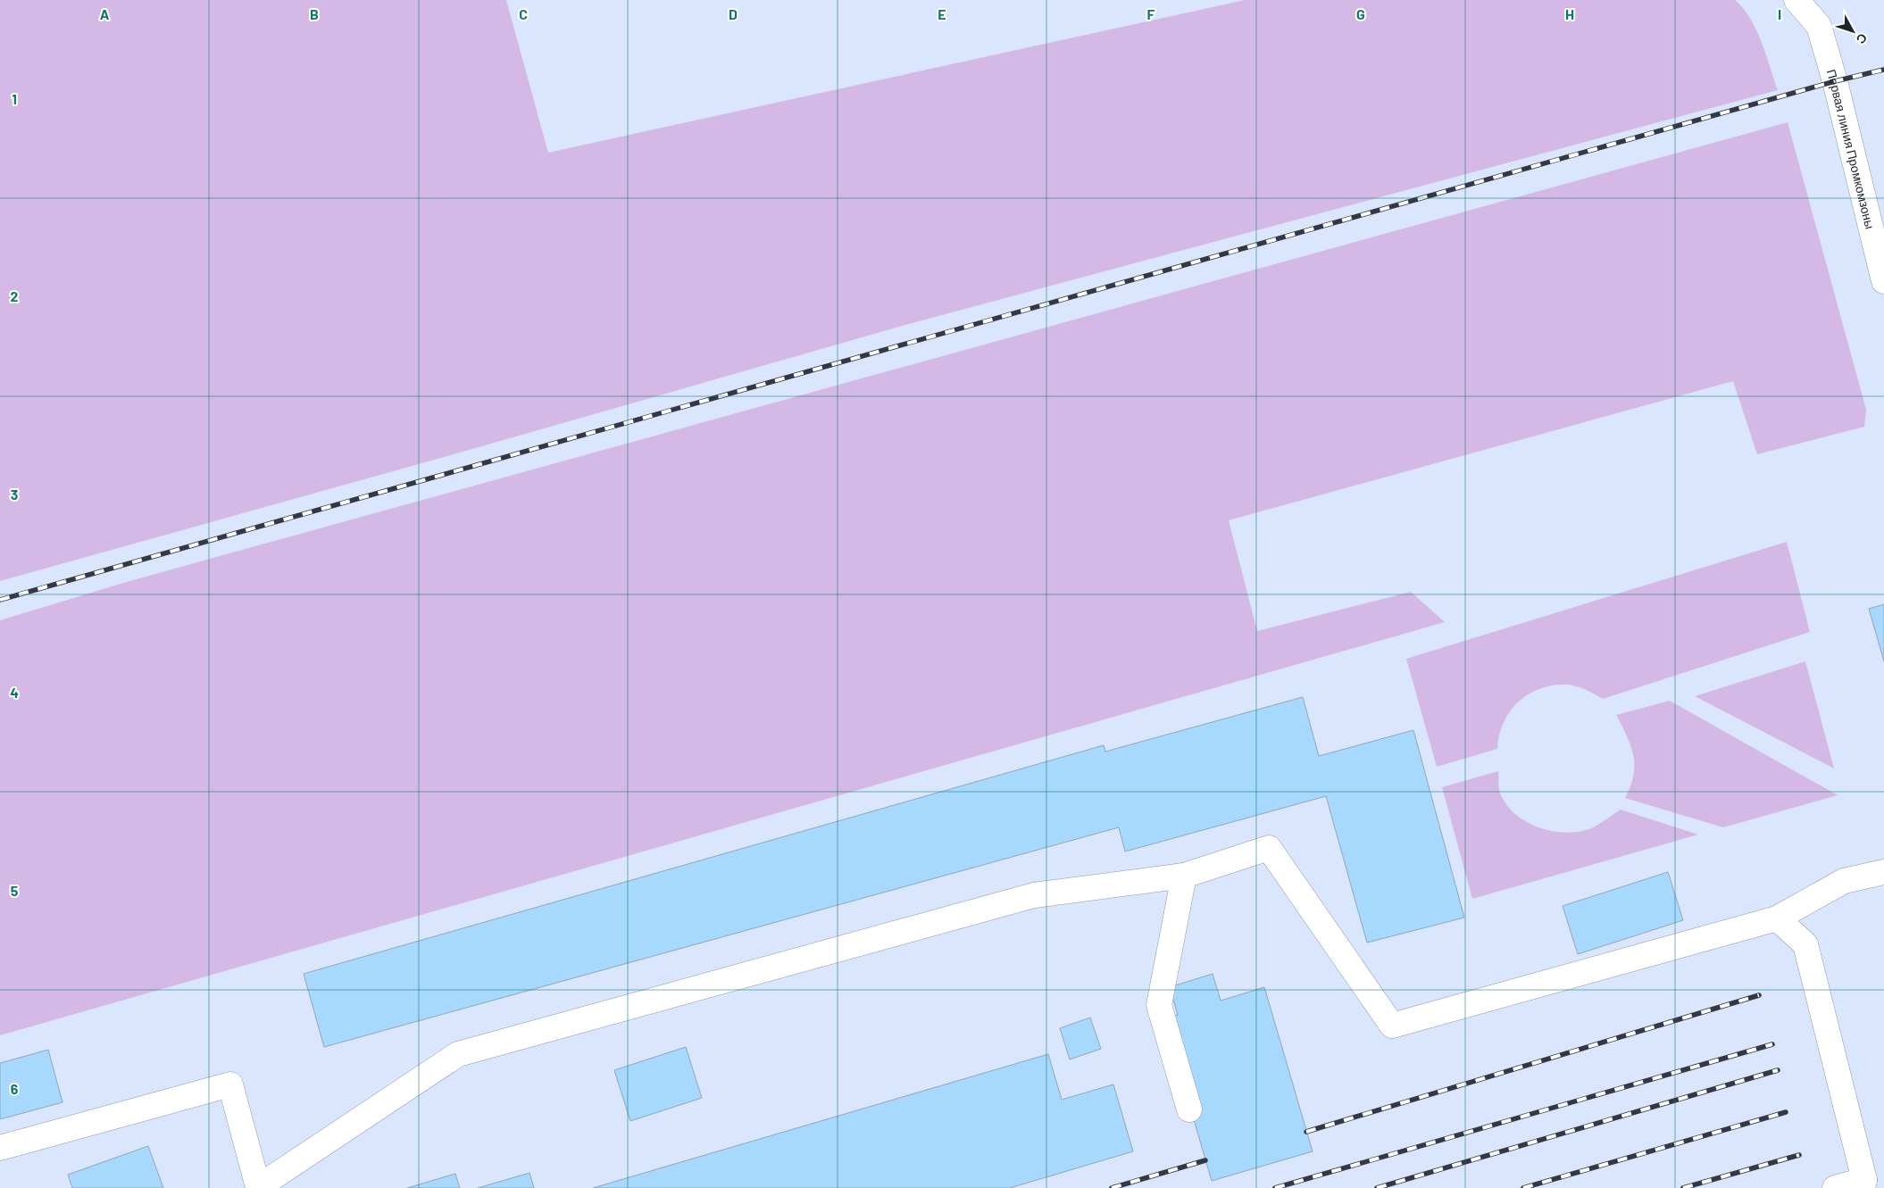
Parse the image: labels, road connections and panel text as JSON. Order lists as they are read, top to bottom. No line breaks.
{"streets":{"street":["Первая линия Промкомзоны"]},"north":"bottom right","grid":{"columns":["A","B","C","D","E","F","G","H","I"],"rows":["1","2","3","4","5","6"]}}
